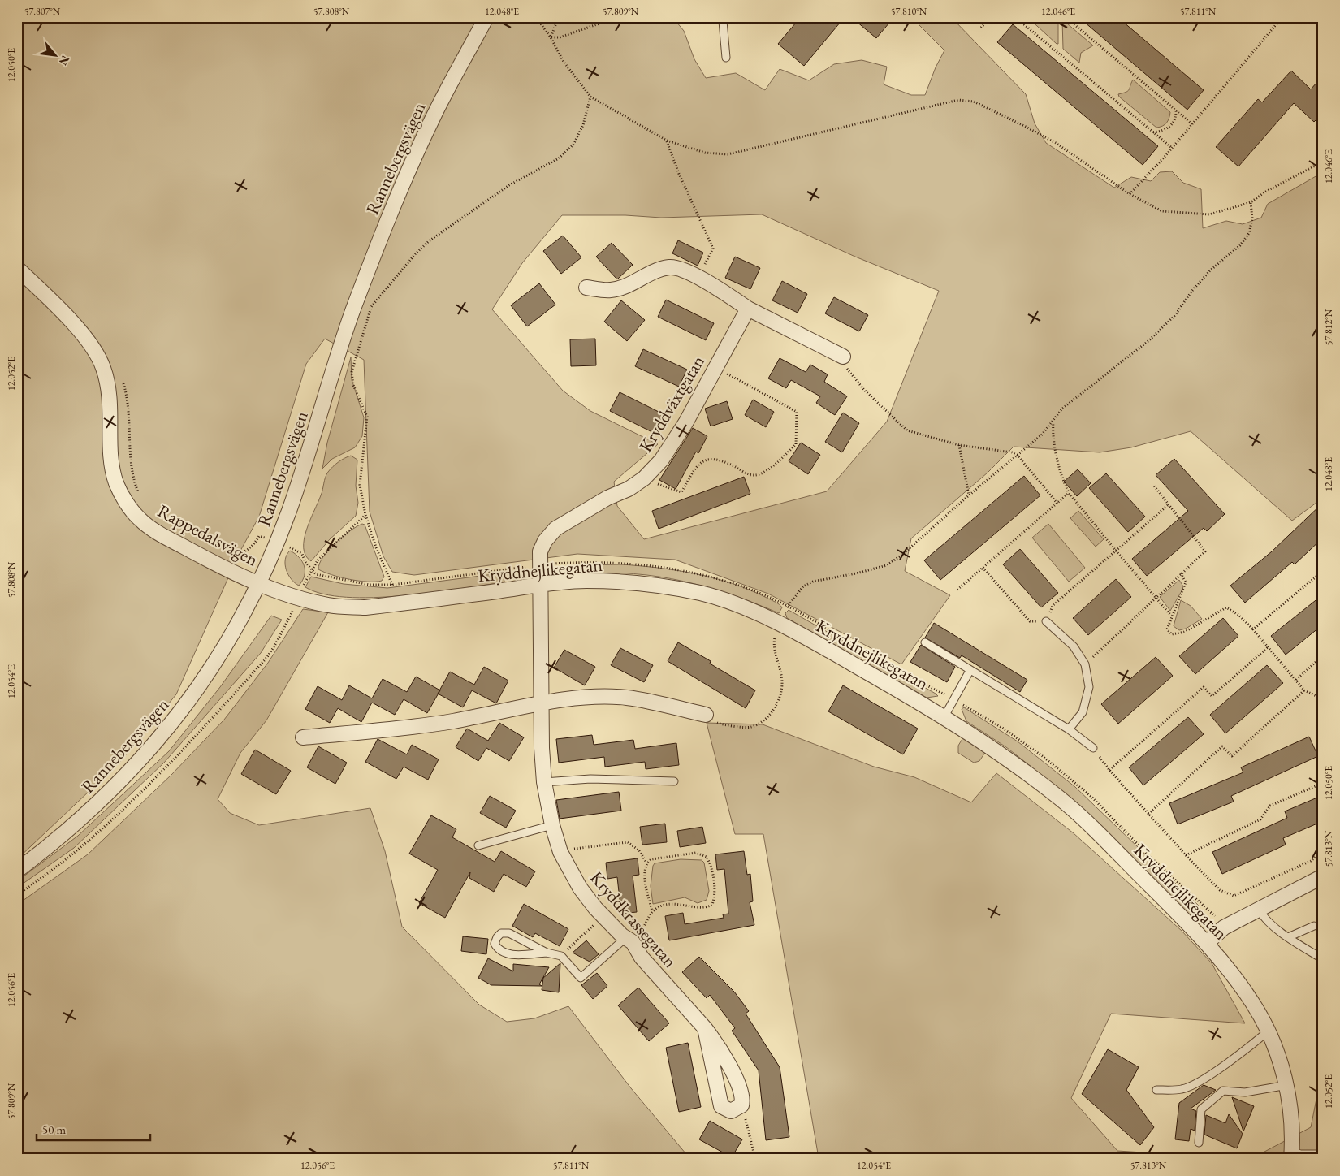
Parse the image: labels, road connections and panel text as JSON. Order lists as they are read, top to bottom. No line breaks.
{"streets":{"street":["Rannebergsvägen","Kryddväxtgatan","Rappedalsvägen","Kryddnejlikegatan","Kryddkrassegatan"]},"crossings":[["Rannebergsvägen","Rappedalsvägen"],["Rannebergsvägen","Kryddnejlikegatan"],["Kryddväxtgatan","Kryddnejlikegatan"],["Kryddväxtgatan","Kryddkrassegatan"],["Rappedalsvägen","Kryddnejlikegatan"],["Kryddnejlikegatan","Kryddkrassegatan"]],"scale_bar":"50 m","north":"bottom right","coordinates":["57.807°N","57.808°N","12.048°E","57.809°N","57.810°N","12.046°E","57.811°N","12.050°E","57.812°N","12.052°E","12.054°E","57.813°N","12.056°E"]}
